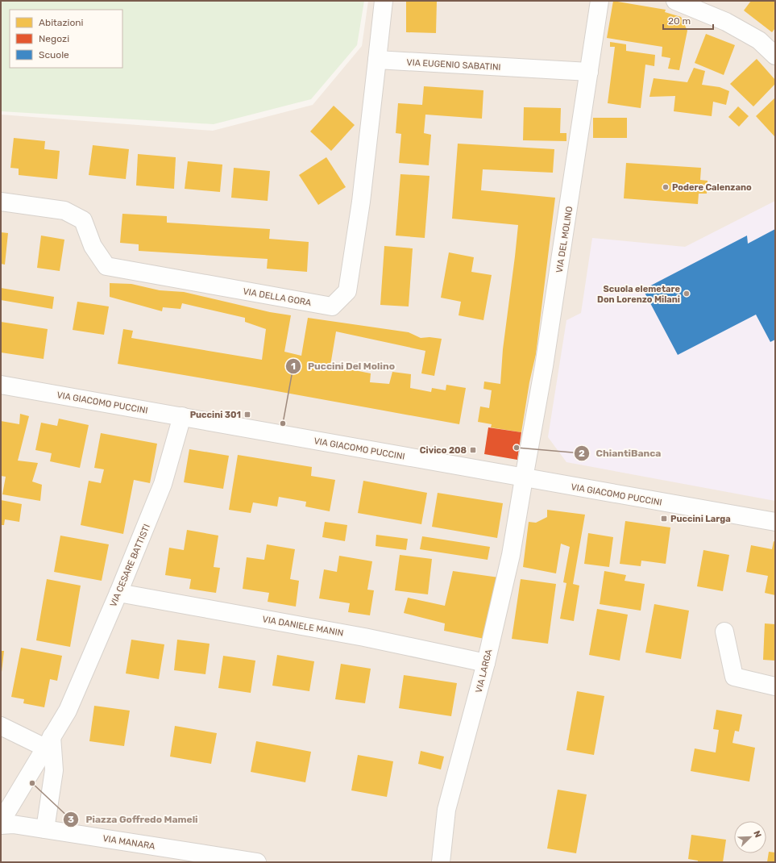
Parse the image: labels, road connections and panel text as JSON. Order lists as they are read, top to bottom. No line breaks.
{"streets":{"street":["VIA EUGENIO SABATINI","VIA DEL MOLINO","VIA DELLA GORA","VIA GIACOMO PUCCINI","VIA CESARE BATTISTI","VIA DANIELE MANIN","VIA LARGA","VIA MANARA"]},"crossings":[["VIA EUGENIO SABATINI","VIA DEL MOLINO"],["VIA EUGENIO SABATINI","VIA DELLA GORA"],["VIA DEL MOLINO","VIA GIACOMO PUCCINI"],["VIA DEL MOLINO","VIA LARGA"],["VIA GIACOMO PUCCINI","VIA CESARE BATTISTI"],["VIA GIACOMO PUCCINI","VIA LARGA"],["VIA CESARE BATTISTI","VIA DANIELE MANIN"],["VIA DANIELE MANIN","VIA LARGA"]],"places":{"other":["Podere Calenzano","Scuola elemetare Don Lorenzo Milani","Puccini Del Molino","ChiantiBanca","Piazza Goffredo Mameli"],"transit":["Puccini 301","Civico 208","Puccini Larga"]},"legend":["Abitazioni","Negozi","Scuole"],"scale_bar":"20 m","north":"top right"}
